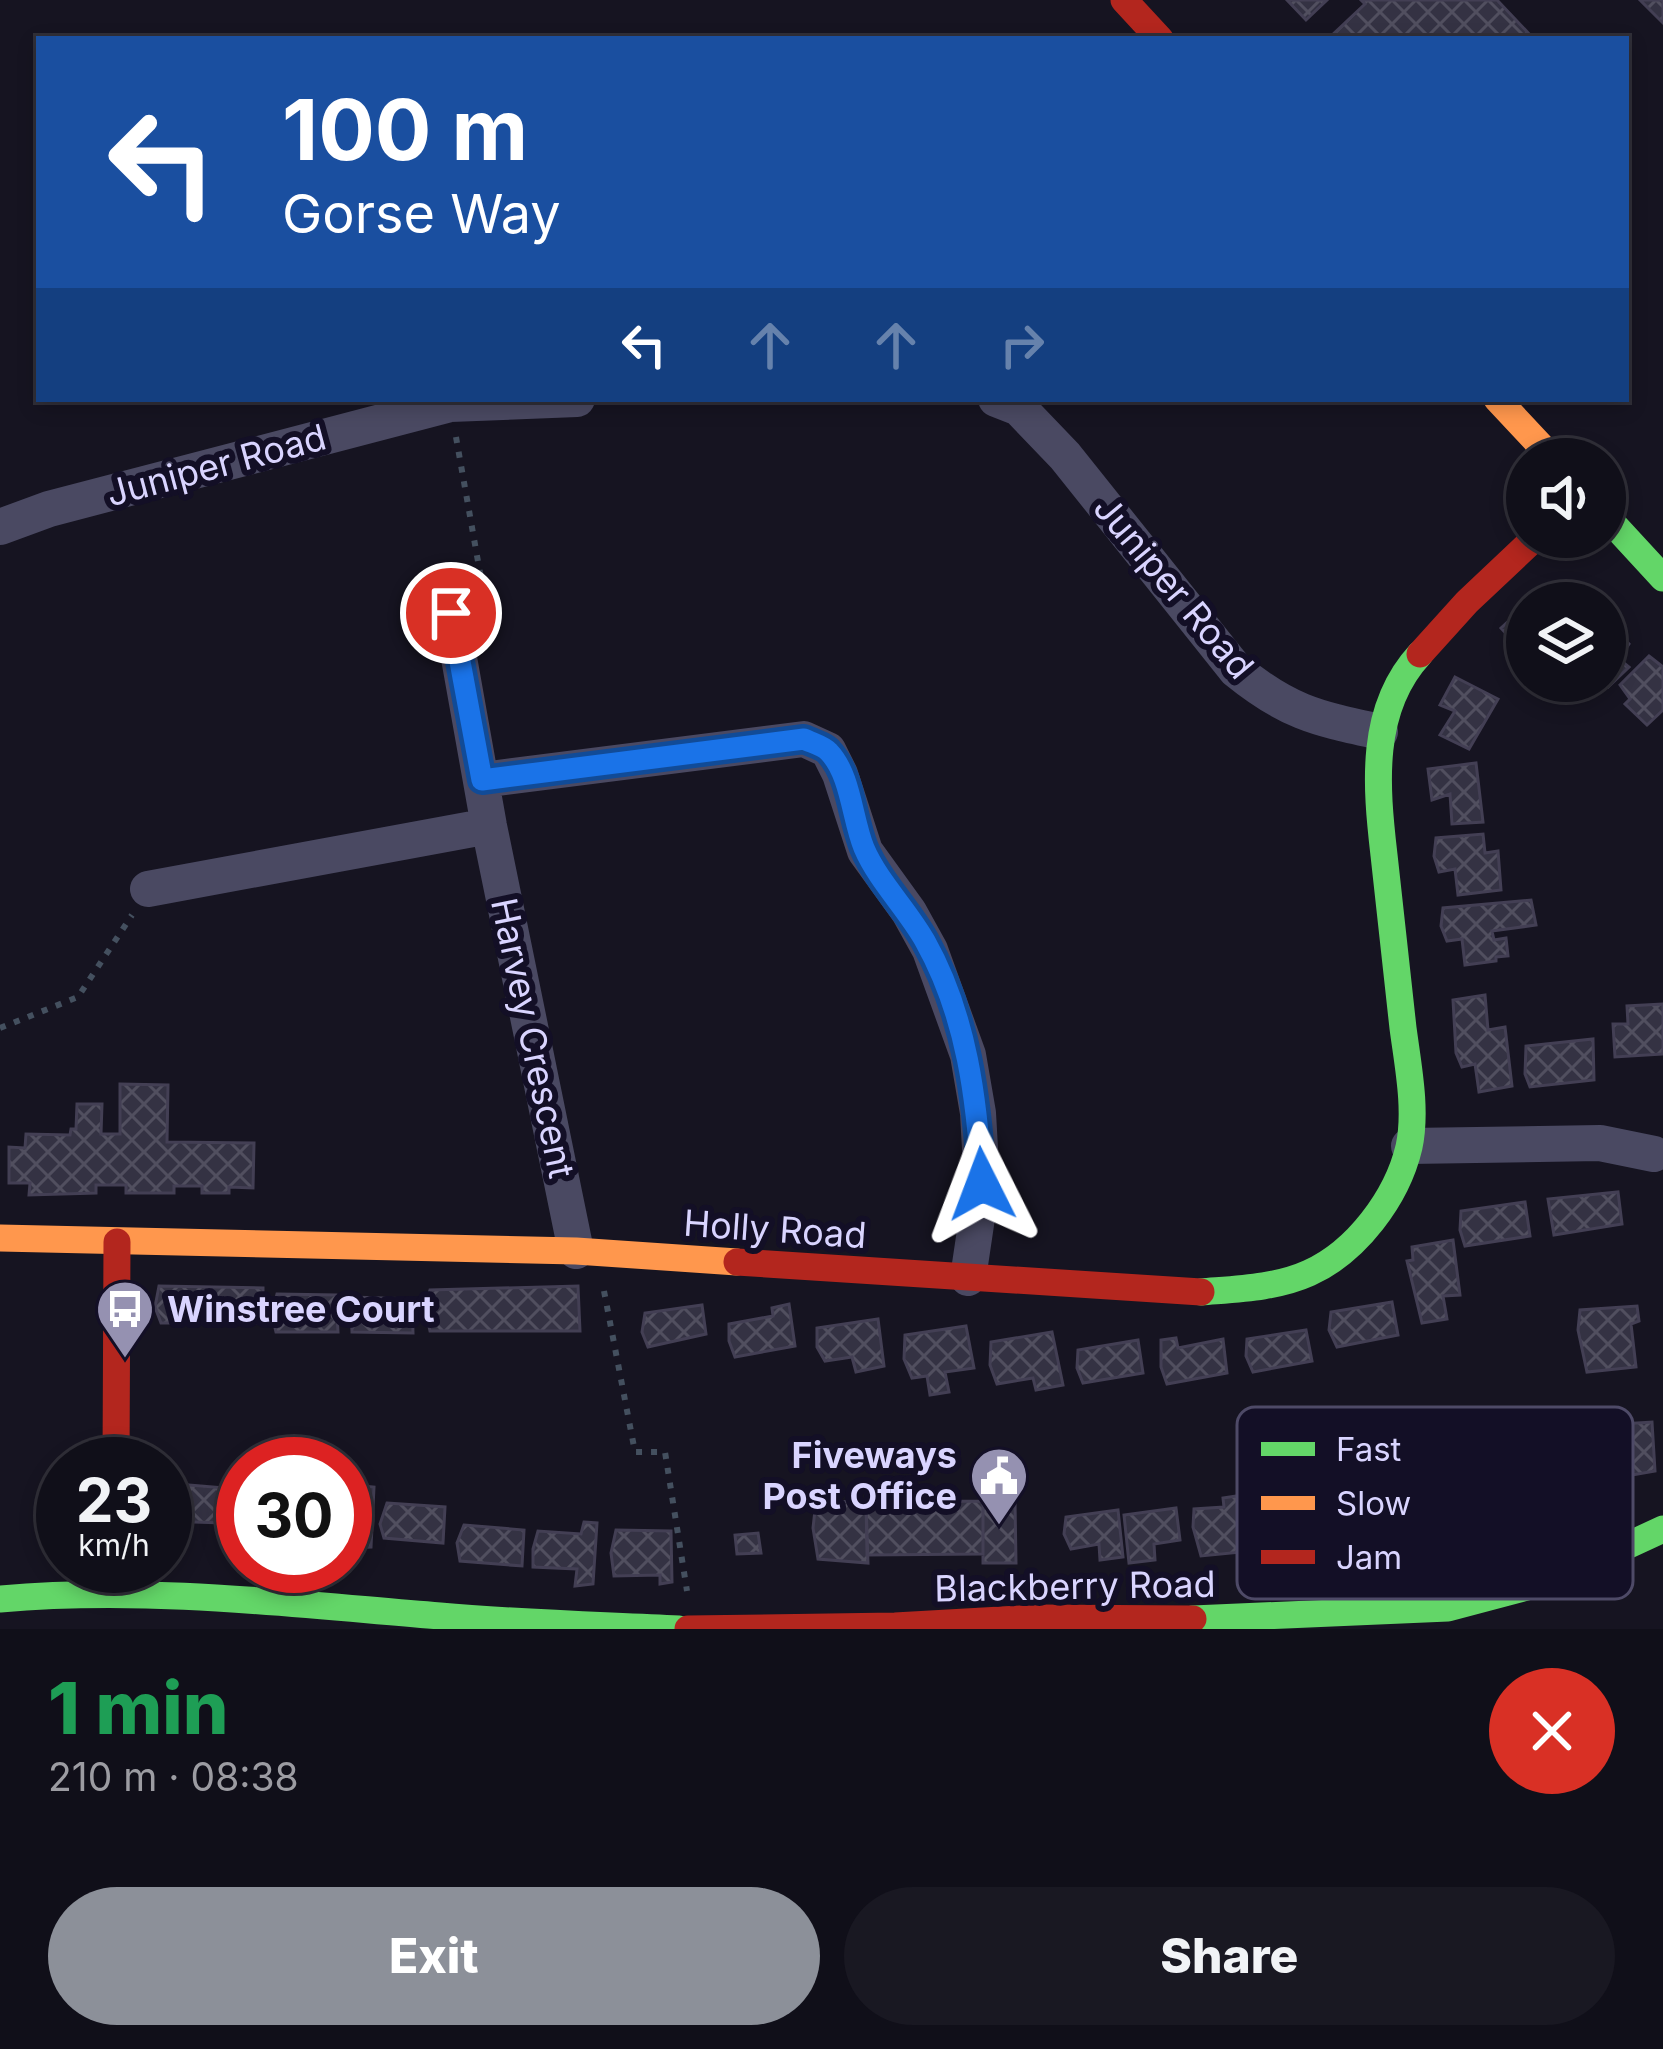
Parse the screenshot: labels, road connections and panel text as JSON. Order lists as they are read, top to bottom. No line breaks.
{"streets":{"street":["Juniper Road","Harvey Crescent","Holly Road","Blackberry Road"]},"crossings":[["Juniper Road","Holly Road"],["Harvey Crescent","Holly Road"]],"places":{"bus stop":["Winstree Court"],"public building":["Fiveways Post Office"]},"legend":["Fast","Slow","Jam"],"page":{"turn":["100 m","Gorse Way"],"speed":"23 km/h","limit":"30","heading":["1 min","210 m · 08:38"],"buttons":["Exit","Share"]}}
